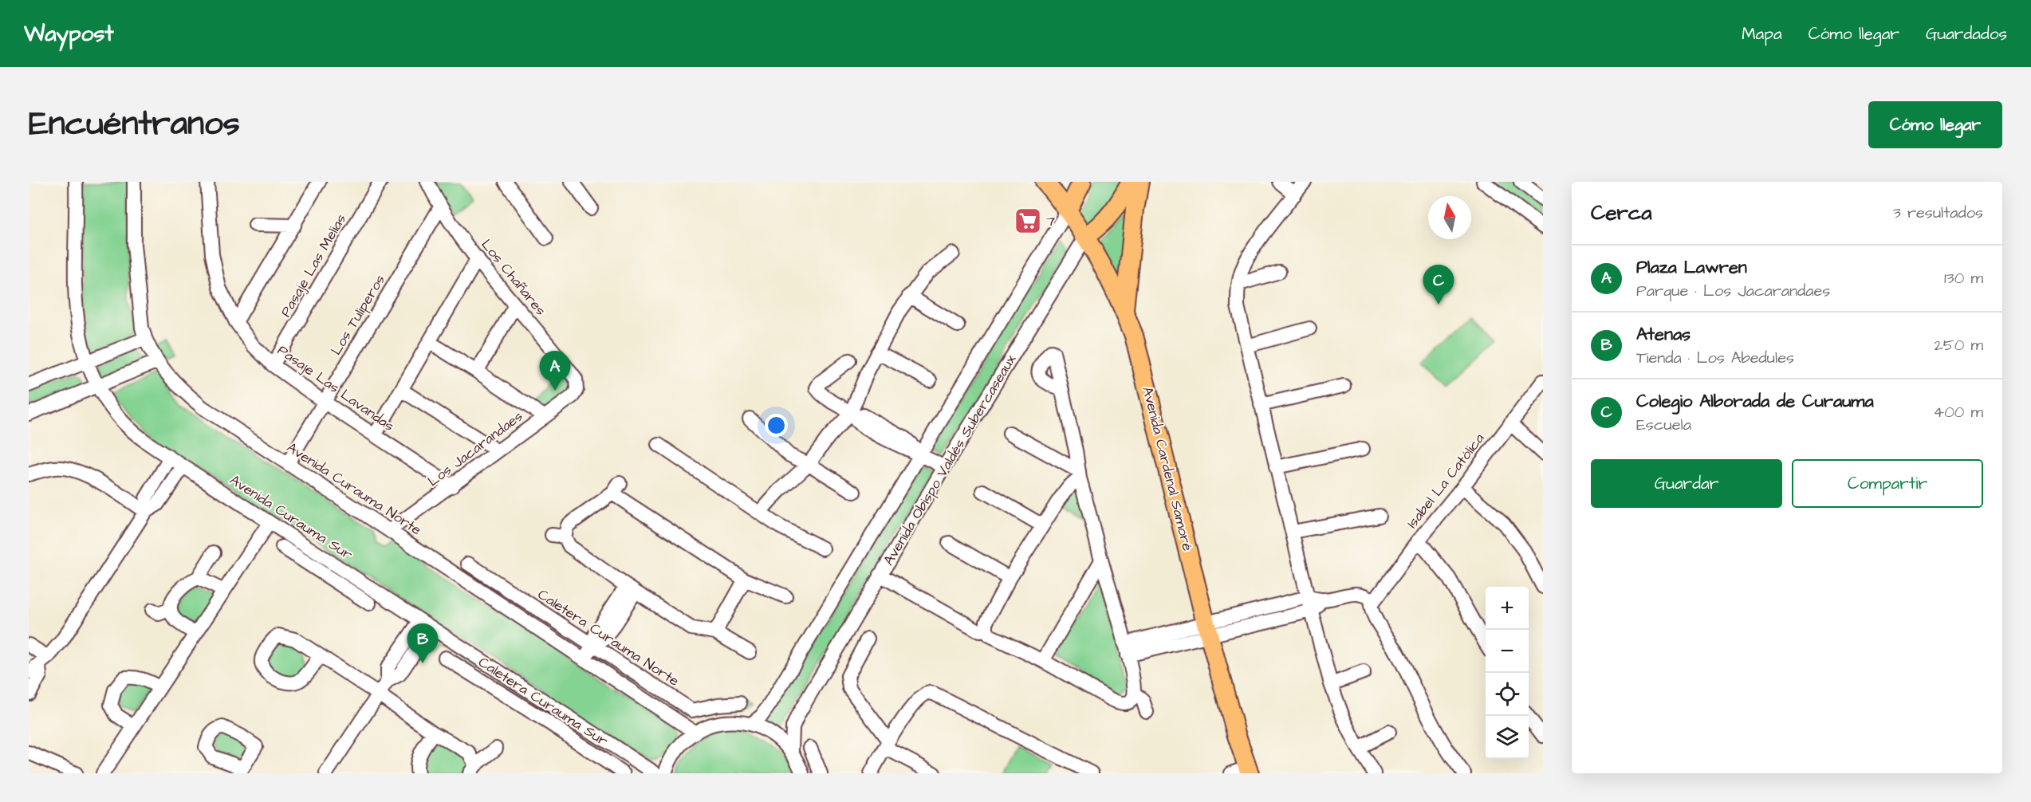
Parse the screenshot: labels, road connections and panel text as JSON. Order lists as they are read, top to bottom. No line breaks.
{"streets":{"main road":["Avenida Obispo Valdés Subercaseaux","Avenida Cardenal Samoré"],"street":["Pasaje Las Melias","Los Chañares","Los Tuliperos","Pasaje Las Lavandas","Los Jacarandaes","Isabel La Católica","Avenida Curauma Norte","Avenida Curauma Sur","Caletera Curauma Norte","Caletera Curauma Sur"]},"crossings":[["Pasaje Las Melias","Pasaje Las Lavandas"],["Los Chañares","Los Tuliperos"],["Los Chañares","Los Jacarandaes"],["Los Tuliperos","Pasaje Las Lavandas"],["Los Tuliperos","Avenida Curauma Norte"],["Pasaje Las Lavandas","Los Jacarandaes"],["Los Jacarandaes","Avenida Curauma Norte"],["Avenida Obispo Valdés Subercaseaux","Avenida Cardenal Samoré"],["Avenida Curauma Norte","Caletera Curauma Norte"]],"places":{"supermarket":["7"]},"north":"top","page":{"header":"Waypost","nav":["Mapa","Cómo llegar","Guardados"],"title":"Encuéntranos","buttons":["Cómo llegar",["Guardar","Compartir"]],"heading":["Cerca","3 resultados"],"list":[{"mark":"A","name":"Plaza Lawren","note":"Parque · Los Jacarandaes","value":"130 m"},{"mark":"B","name":"Atenas","note":"Tienda · Los Abedules","value":"250 m"},{"mark":"C","name":"Colegio Alborada de Curauma","note":"Escuela","value":"400 m"}],"pins":["C","A","B"],"map_buttons":["+","−"]}}
